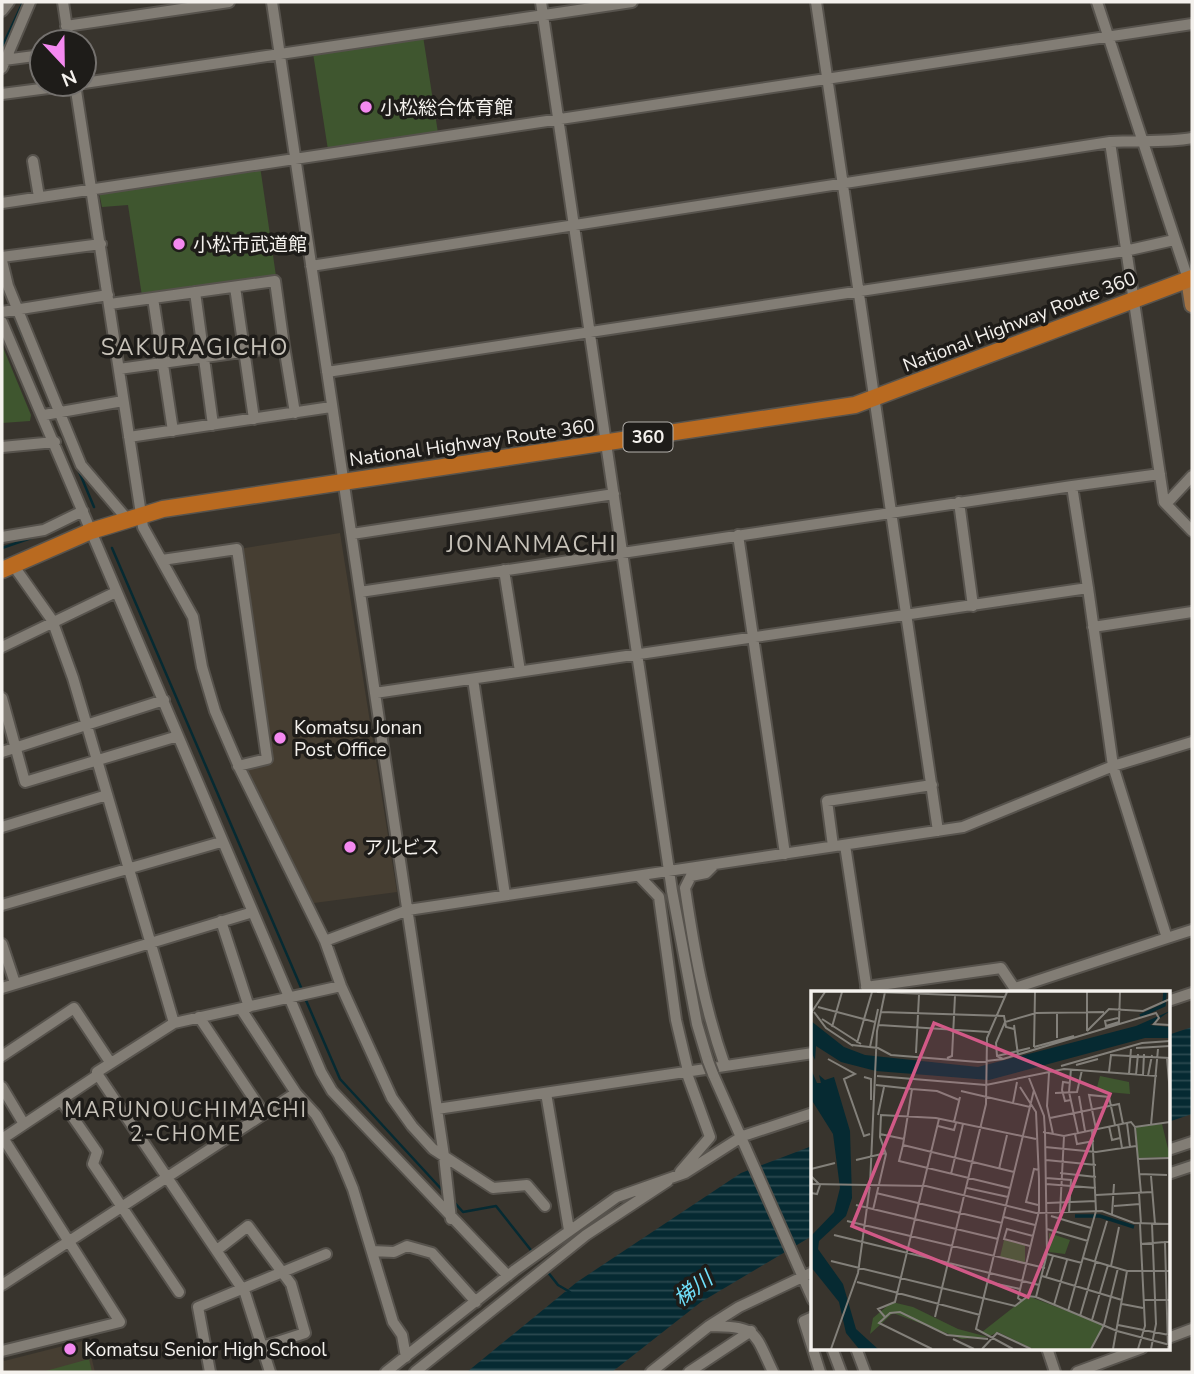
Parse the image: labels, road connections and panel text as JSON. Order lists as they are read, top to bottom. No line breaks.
{"streets":{"highway":["National Highway Route 360","360"]},"districts":["SAKURAGICHO","JONANMACHI","MARUNOUCHIMACHI 2-CHOME"],"water":["梯川"],"places":["小松総合体育館","小松市武道館","Komatsu Jonan Post Office","アルビス","Komatsu Senior High School"],"north":"bottom"}
